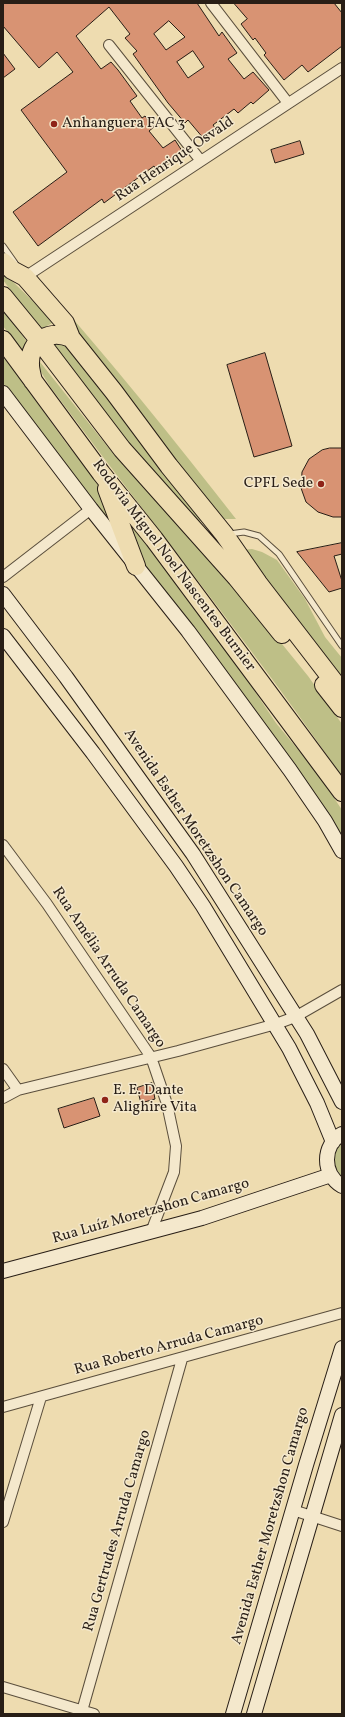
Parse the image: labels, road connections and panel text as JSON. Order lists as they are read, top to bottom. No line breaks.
{"streets":{"highway":["Rodovia Miguel Noel Nascentes Burnier"],"main road":["Avenida Esther Moretzshon Camargo","Rua Luíz Moretzshon Camargo"],"street":["Rua Henrique Osvald","Rua Amélia Arruda Camargo","Rua Roberto Arruda Camargo","Rua Gertrudes Arruda Camargo"]},"crossings":[["Rua Amélia Arruda Camargo","Rua Luíz Moretzshon Camargo"],["Rua Roberto Arruda Camargo","Rua Gertrudes Arruda Camargo"]],"places":["Anhanguera FAC 3","CPFL Sede","E. E. Dante Alighire Vita"]}
